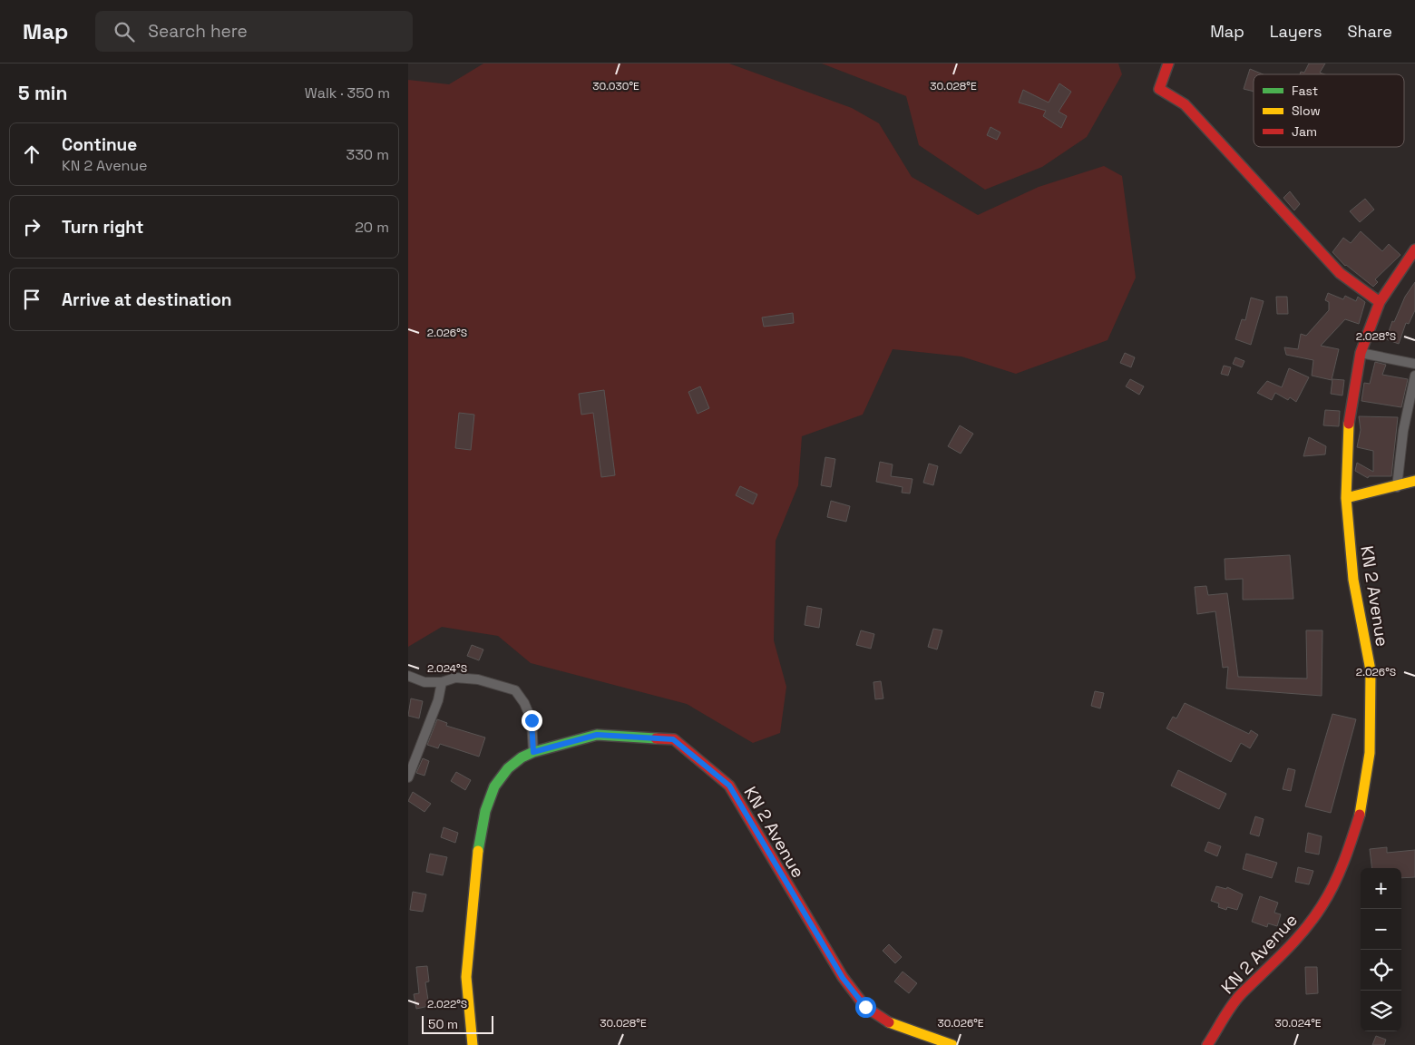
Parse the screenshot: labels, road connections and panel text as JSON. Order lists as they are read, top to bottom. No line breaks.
{"streets":{"main road":["KN 2 Avenue"]},"legend":["Fast","Slow","Jam"],"scale_bar":"50 m","page":{"header":"Map","search":"Search here","nav":["Map","Layers","Share"],"heading":["5 min","Walk · 350 m"],"list":[["Continue","KN 2 Avenue","330 m"],["Turn right","20 m"],"Arrive at destination"],"map_buttons":["+","−"],"scale":"50 m"},"coordinates":["30.030°E","30.028°E","2.026°S","2.028°S","2.024°S","2.022°S","30.026°E","30.024°E"]}
